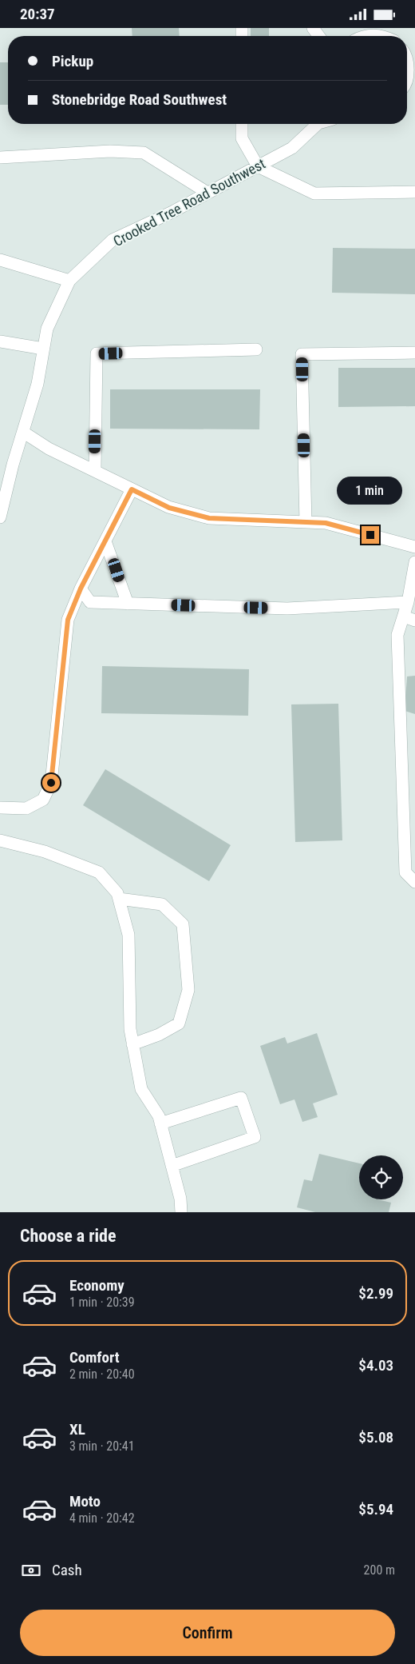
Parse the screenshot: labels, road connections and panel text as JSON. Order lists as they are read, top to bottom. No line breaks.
{"streets":{"street":["Crooked Tree Road Southwest"]},"page":{"status":"20:37","banner":["Pickup","Stonebridge Road Southwest"],"bubble":"1 min","heading":"Choose a ride","list":[{"name":"Economy","note":"1 min · 20:39","value":"$2.99"},{"name":"Comfort","note":"2 min · 20:40","value":"$4.03"},{"name":"XL","note":"3 min · 20:41","value":"$5.08"},{"name":"Moto","note":"4 min · 20:42","value":"$5.94"}],"pay":["Cash","200 m"],"buttons":"Confirm"}}
